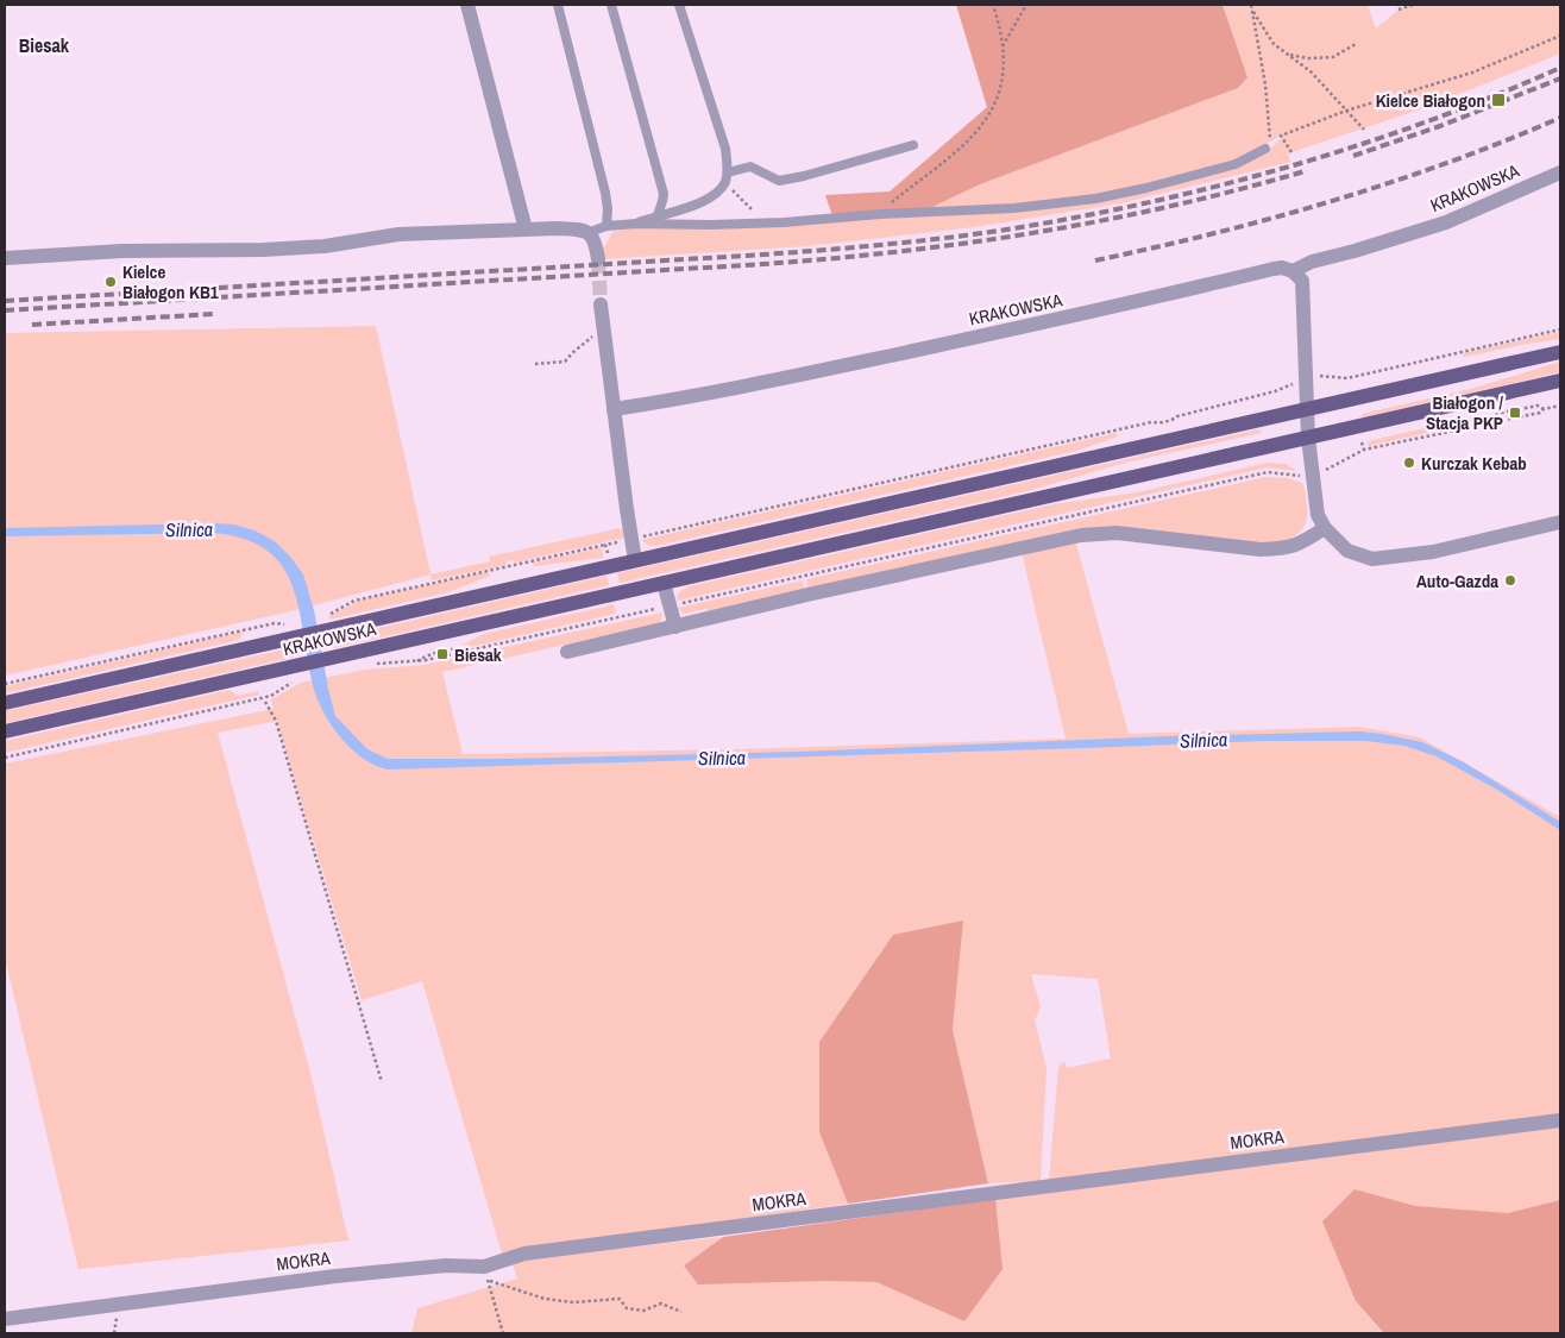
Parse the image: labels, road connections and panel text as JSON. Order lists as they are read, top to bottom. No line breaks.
{"streets":{"main road":["KRAKOWSKA"],"street":["MOKRA"]},"districts":["Biesak"],"water":["Silnica"],"places":{"transit":["Kielce Białogon","Białogon / Stacja PKP","Biesak"],"other":["Kielce Białogon KB1","Kurczak Kebab","Auto-Gazda"]}}
